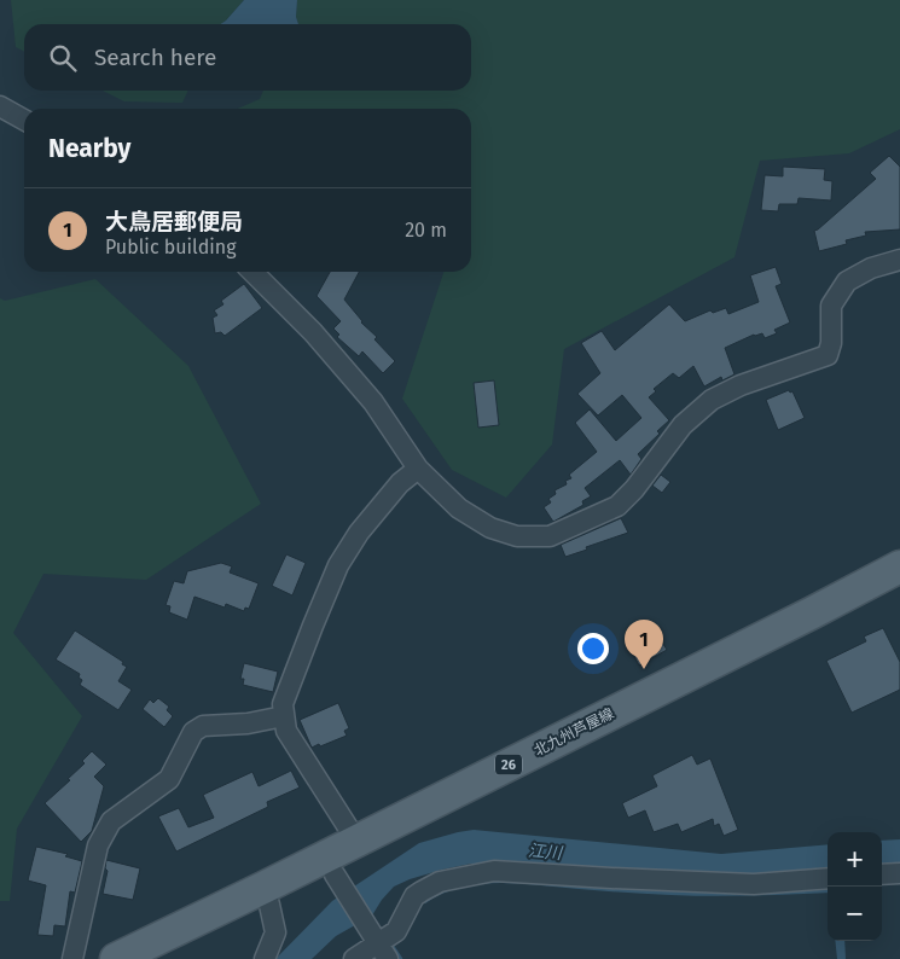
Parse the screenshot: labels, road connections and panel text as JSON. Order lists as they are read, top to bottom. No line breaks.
{"streets":{"main road":["北九州芦屋線","26"]},"water":["江川"],"page":{"search":"Search here","heading":"Nearby","list":[{"mark":"1","name":"大鳥居郵便局","note":"Public building","value":"20 m"}],"pins":"1","map_buttons":["+","−"]}}
